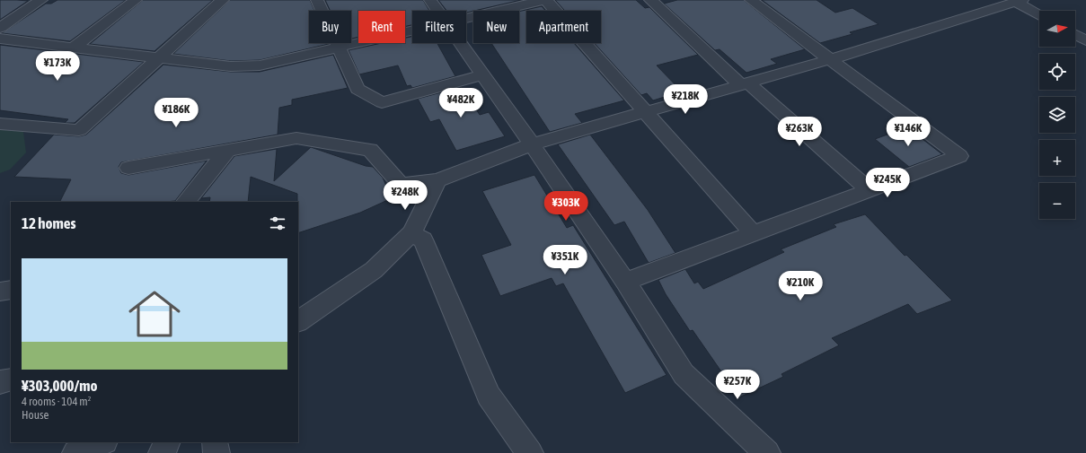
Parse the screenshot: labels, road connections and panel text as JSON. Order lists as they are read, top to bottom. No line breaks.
{"north":"right","page":{"map_buttons":["+","−"],"chip":["Buy","Rent","Filters","New","Apartment"],"price":["¥173K","¥218K","¥482K","¥186K","¥263K","¥146K","¥245K","¥248K","¥303K","¥351K","¥210K","¥257K"],"heading":"12 homes","list":[{"name":"¥303,000/mo","note":"4 rooms · 104 m² · House"}]}}
